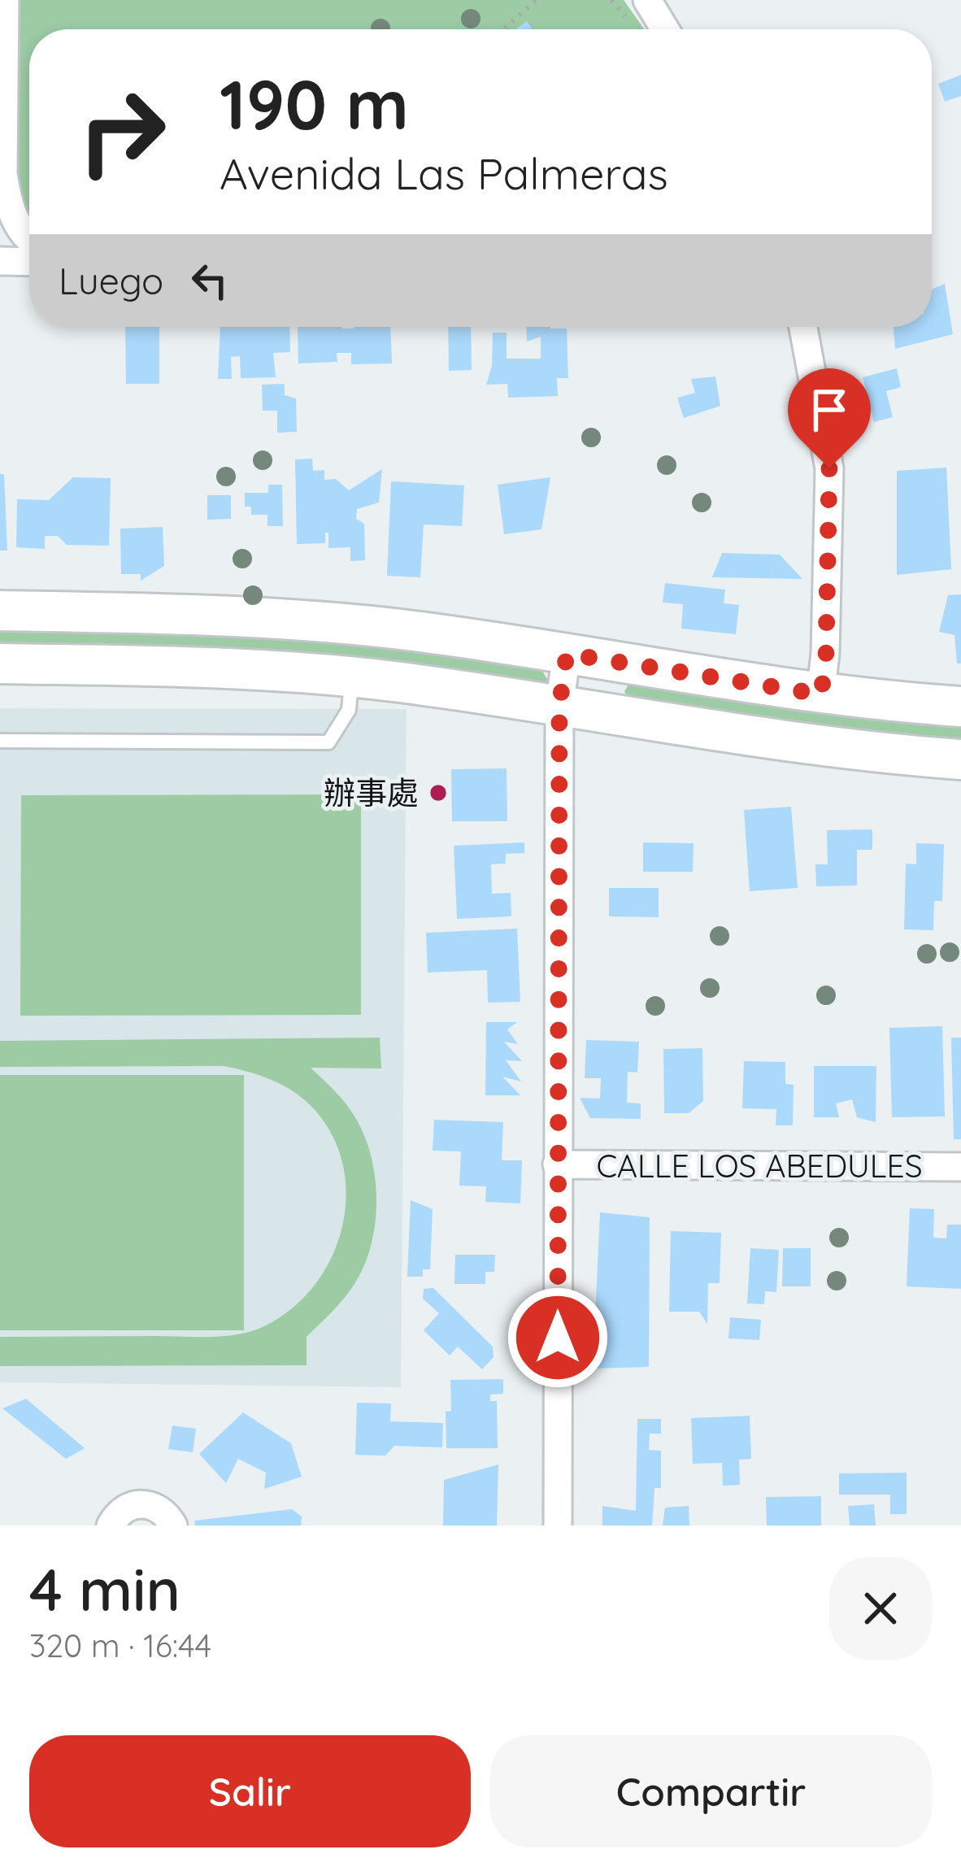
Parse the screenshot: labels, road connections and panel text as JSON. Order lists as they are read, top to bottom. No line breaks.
{"streets":{"street":["CALLE LOS ABEDULES"]},"places":["辦事處"],"page":{"turn":["190 m","Avenida Las Palmeras"],"then":"Luego","heading":["4 min","320 m · 16:44"],"buttons":["Salir","Compartir"]}}
